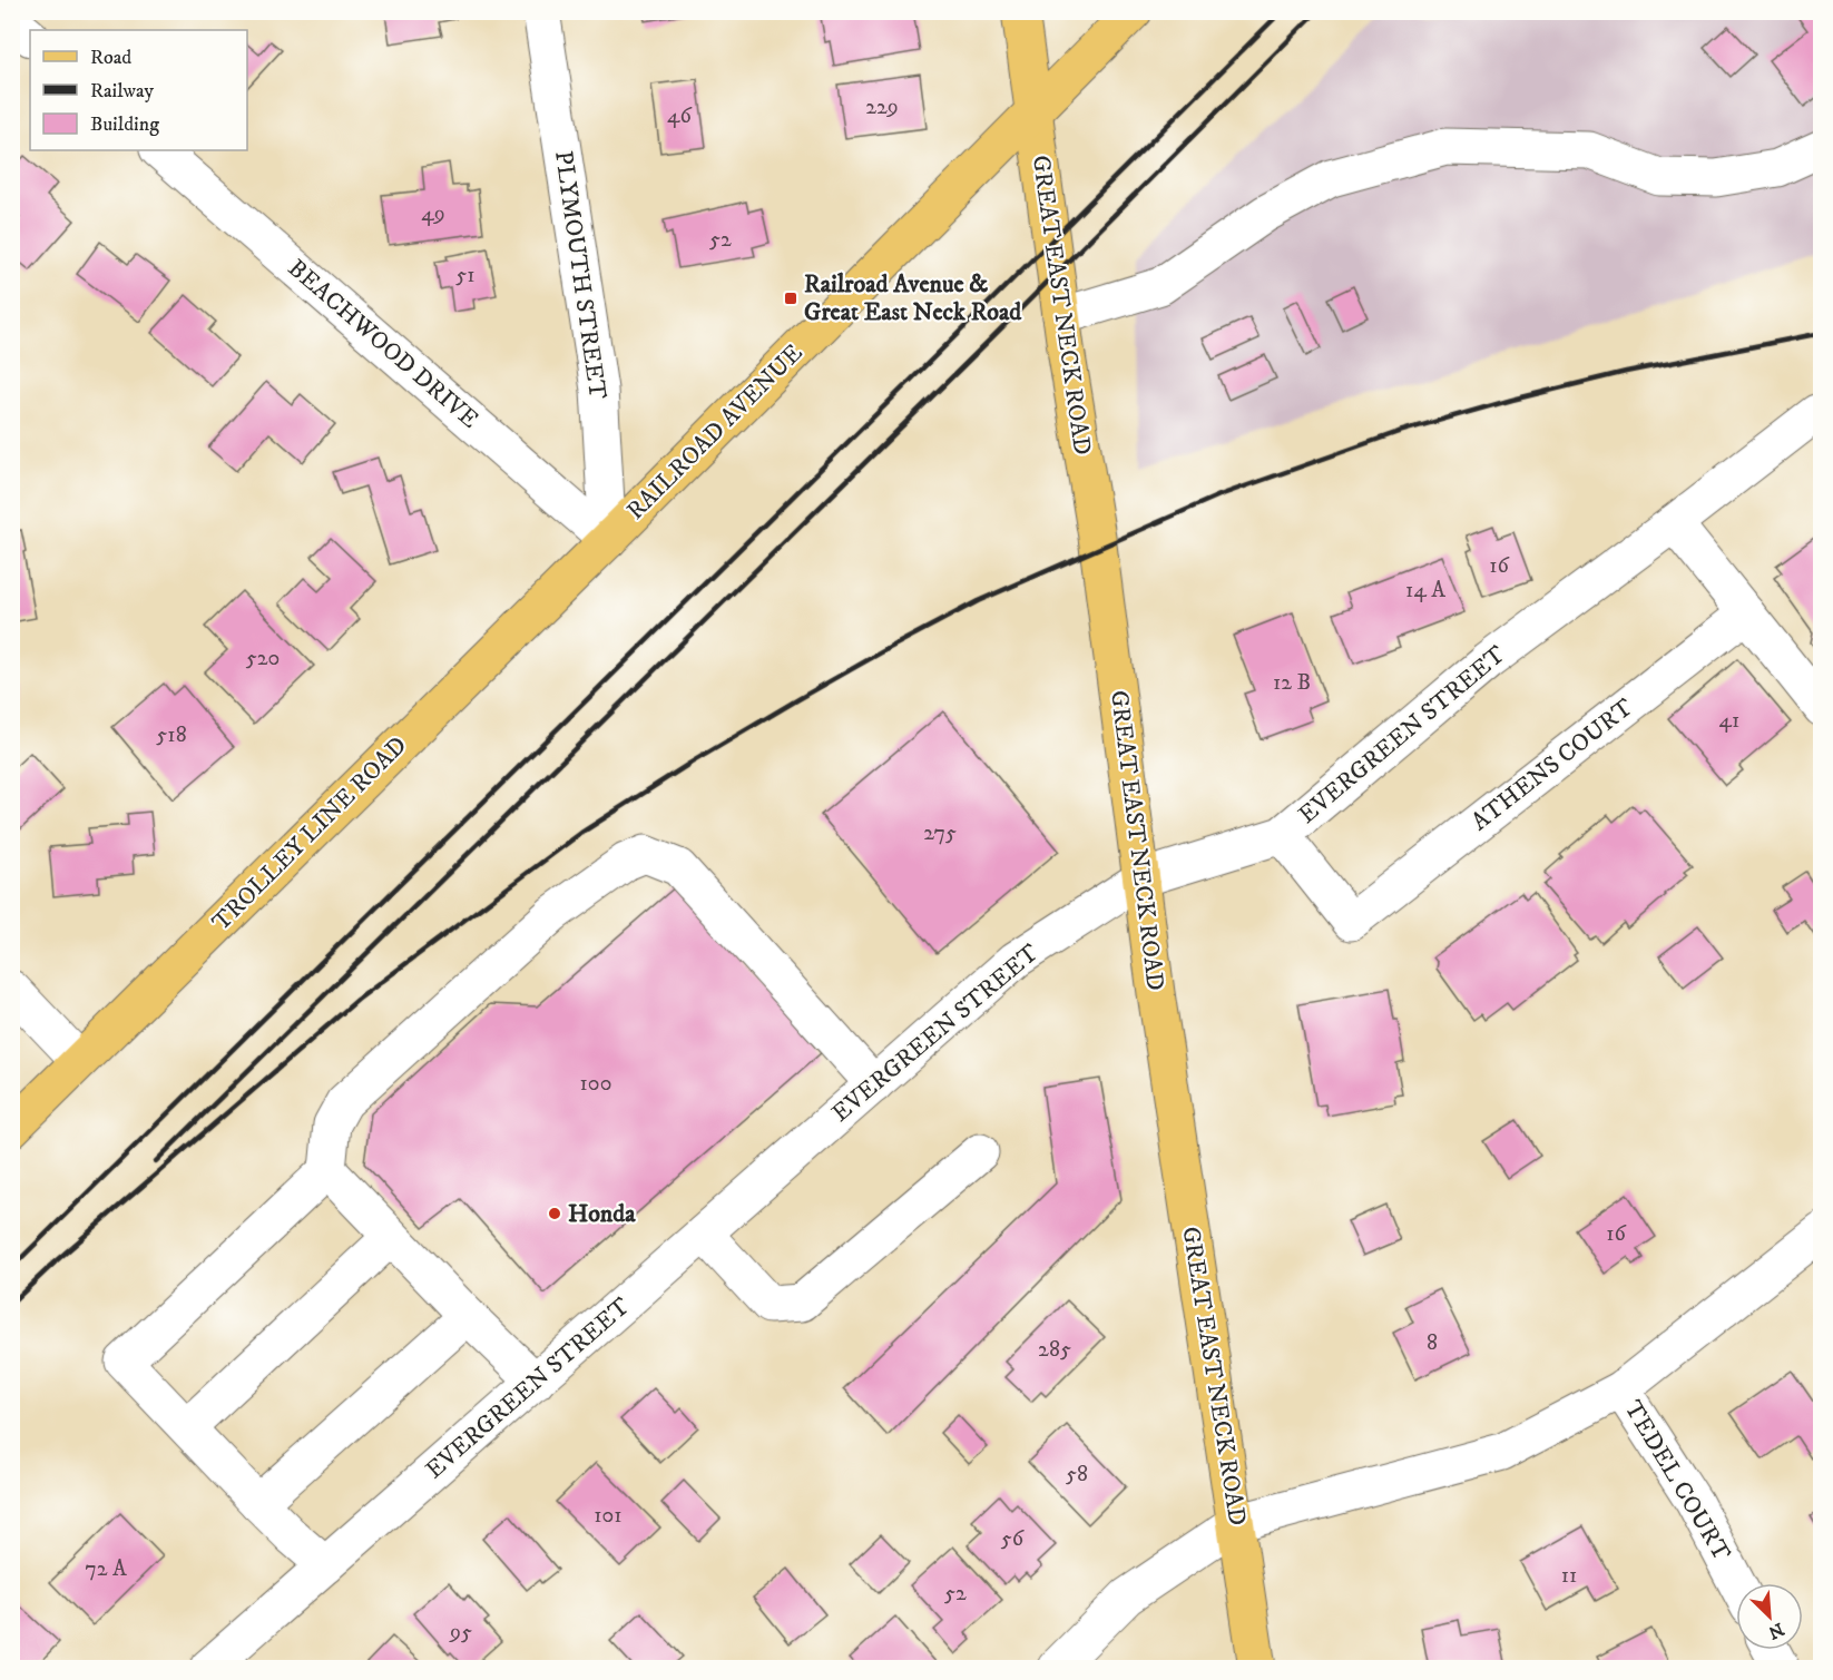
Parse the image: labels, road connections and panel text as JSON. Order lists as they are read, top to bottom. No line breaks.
{"streets":{"main road":["GREAT EAST NECK ROAD","RAILROAD AVENUE","TROLLEY LINE ROAD"],"street":["PLYMOUTH STREET","BEACHWOOD DRIVE","EVERGREEN STREET","ATHENS COURT","TEDEL COURT"]},"crossings":[["PLYMOUTH STREET","BEACHWOOD DRIVE"],["PLYMOUTH STREET","RAILROAD AVENUE"],["PLYMOUTH STREET","TROLLEY LINE ROAD"],["GREAT EAST NECK ROAD","RAILROAD AVENUE"],["GREAT EAST NECK ROAD","EVERGREEN STREET"],["BEACHWOOD DRIVE","RAILROAD AVENUE"],["BEACHWOOD DRIVE","TROLLEY LINE ROAD"],["RAILROAD AVENUE","TROLLEY LINE ROAD"],["EVERGREEN STREET","ATHENS COURT"]],"places":{"transit":["Railroad Avenue & Great East Neck Road"],"other":["Honda"]},"house_numbers":["229","46","49","52","51","16","14 A","520","12 B","41","518","275","100","16","8","285","58","101","56","72 A","11","52","95"],"legend":["Road","Railway","Building"],"north":"bottom right"}
